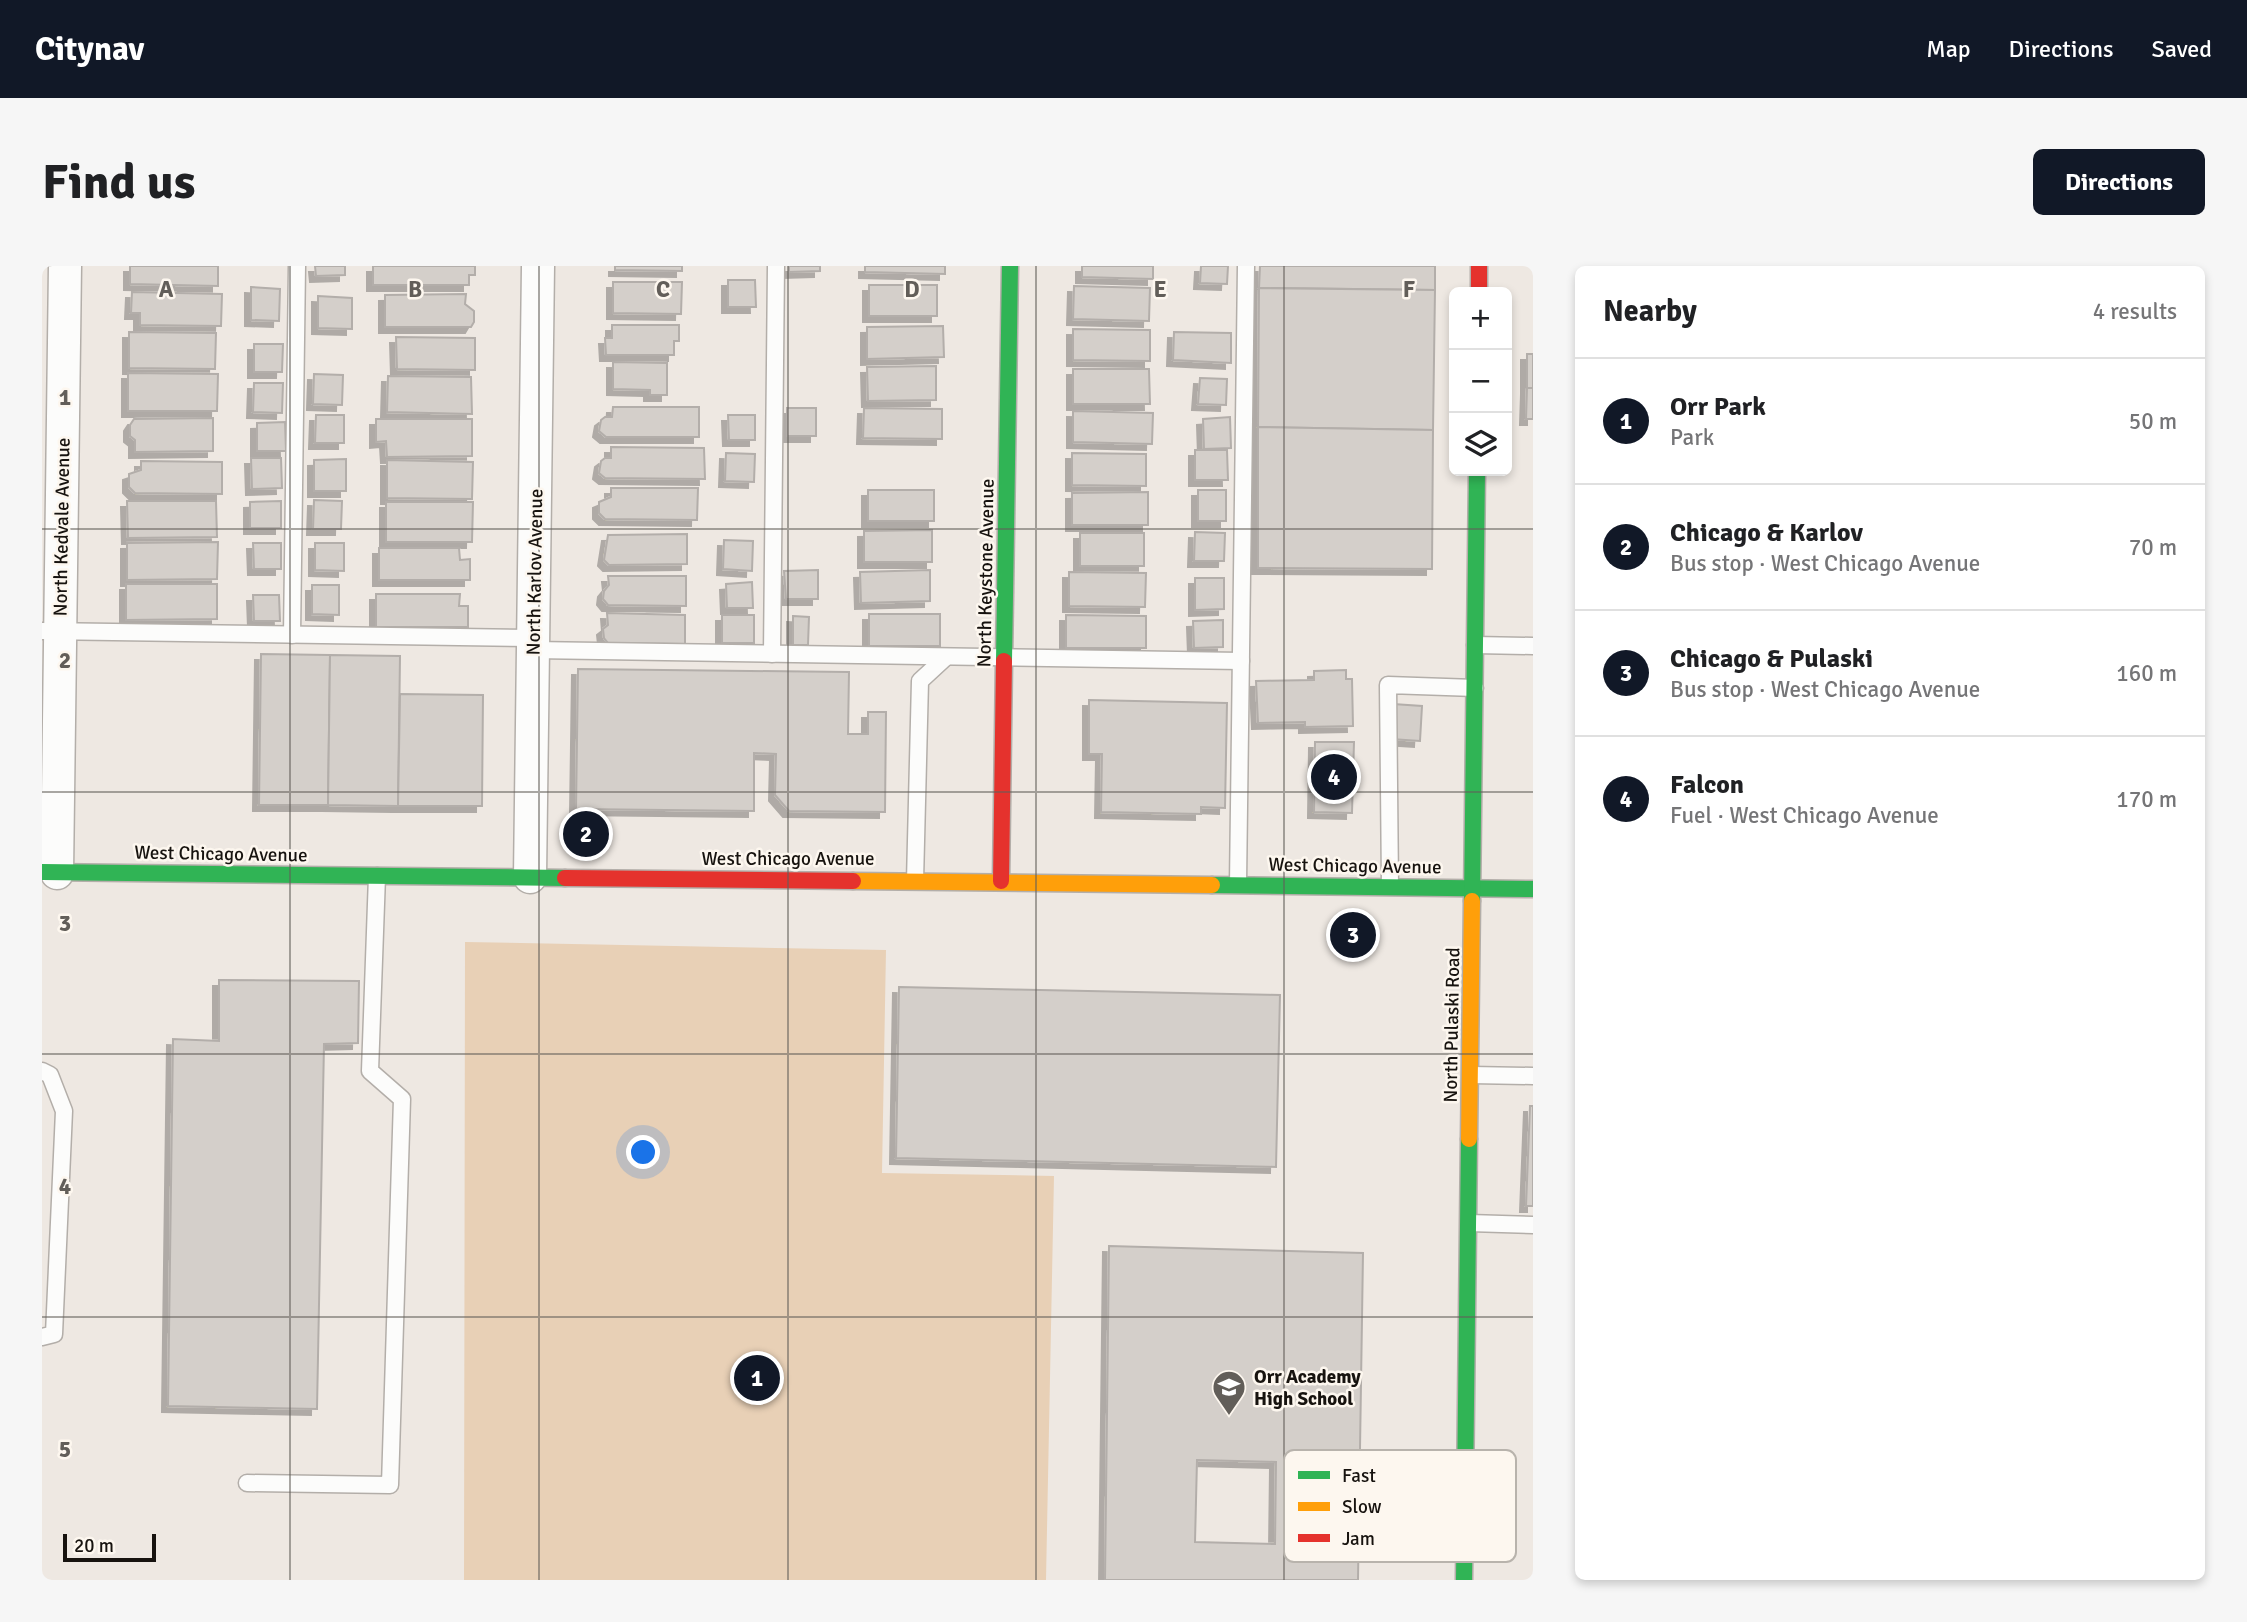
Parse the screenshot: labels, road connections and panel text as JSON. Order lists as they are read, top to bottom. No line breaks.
{"streets":{"main road":["North Keystone Avenue","West Chicago Avenue","North Pulaski Road"],"street":["North Kedvale Avenue","North Karlov Avenue"]},"crossings":[["North Kedvale Avenue","West Chicago Avenue"],["North Karlov Avenue","West Chicago Avenue"],["North Keystone Avenue","West Chicago Avenue"],["West Chicago Avenue","North Pulaski Road"]],"places":{"school or university":["Orr Academy High School"]},"legend":["Fast","Slow","Jam"],"scale_bar":"20 m","page":{"header":"Citynav","nav":["Map","Directions","Saved"],"buttons":"Directions","title":"Find us","heading":["Nearby","4 results"],"map_buttons":["+","−"],"list":[{"mark":"1","name":"Orr Park","note":"Park","value":"50 m"},{"mark":"2","name":"Chicago & Karlov","note":"Bus stop · West Chicago Avenue","value":"70 m"},{"mark":"3","name":"Chicago & Pulaski","note":"Bus stop · West Chicago Avenue","value":"160 m"},{"mark":"4","name":"Falcon","note":"Fuel · West Chicago Avenue","value":"170 m"}],"pins":["4","2","3","1"],"scale":"20 m"},"grid":{"columns":["A","B","C","D","E","F"],"rows":["1","2","3","4","5"]}}
